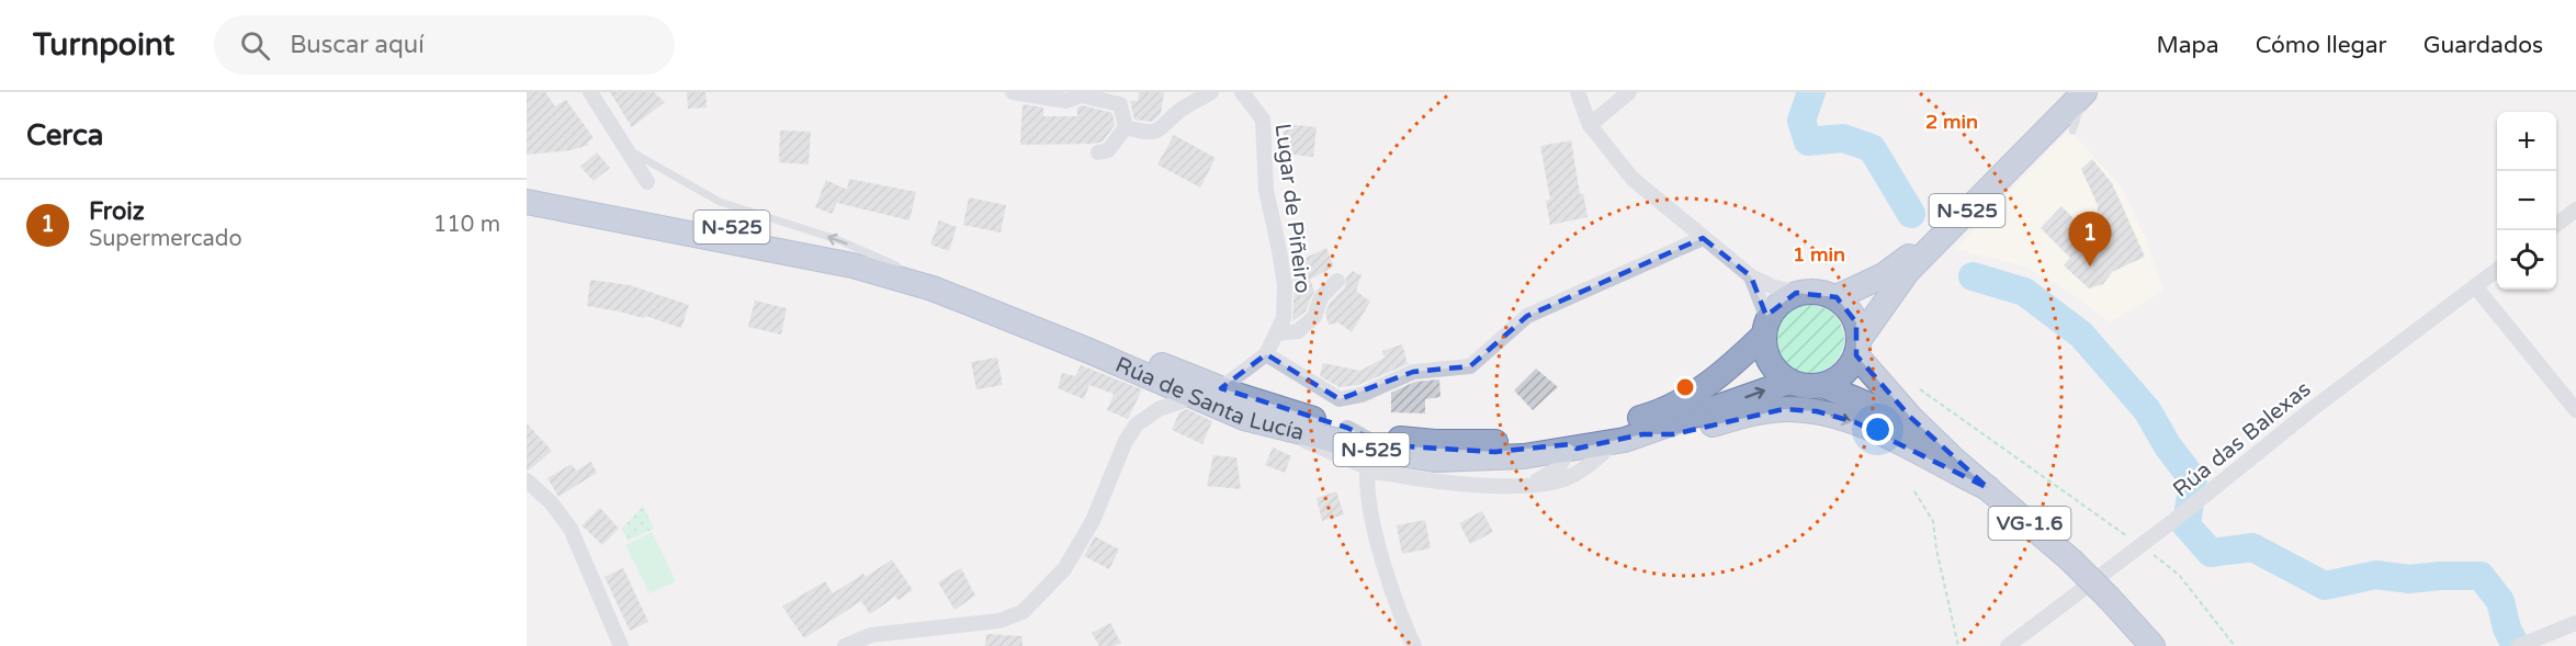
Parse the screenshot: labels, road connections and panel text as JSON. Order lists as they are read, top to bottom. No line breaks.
{"streets":{"highway":["N-525","Rúa de Santa Lucía","VG-1.6"],"street":["Lugar de Piñeiro","Rúa das Balexas"]},"crossings":[["Lugar de Piñeiro","Rúa de Santa Lucía"],["N-525","Rúa de Santa Lucía"],["N-525","VG-1.6"],["Rúa de Santa Lucía","VG-1.6"]],"page":{"header":"Turnpoint","search":"Buscar aquí","nav":["Mapa","Cómo llegar","Guardados"],"heading":"Cerca","map_buttons":["+","−"],"list":[{"mark":"1","name":"Froiz","note":"Supermercado","value":"110 m"}],"pins":"1"},"rings":["2 min","1 min"]}
